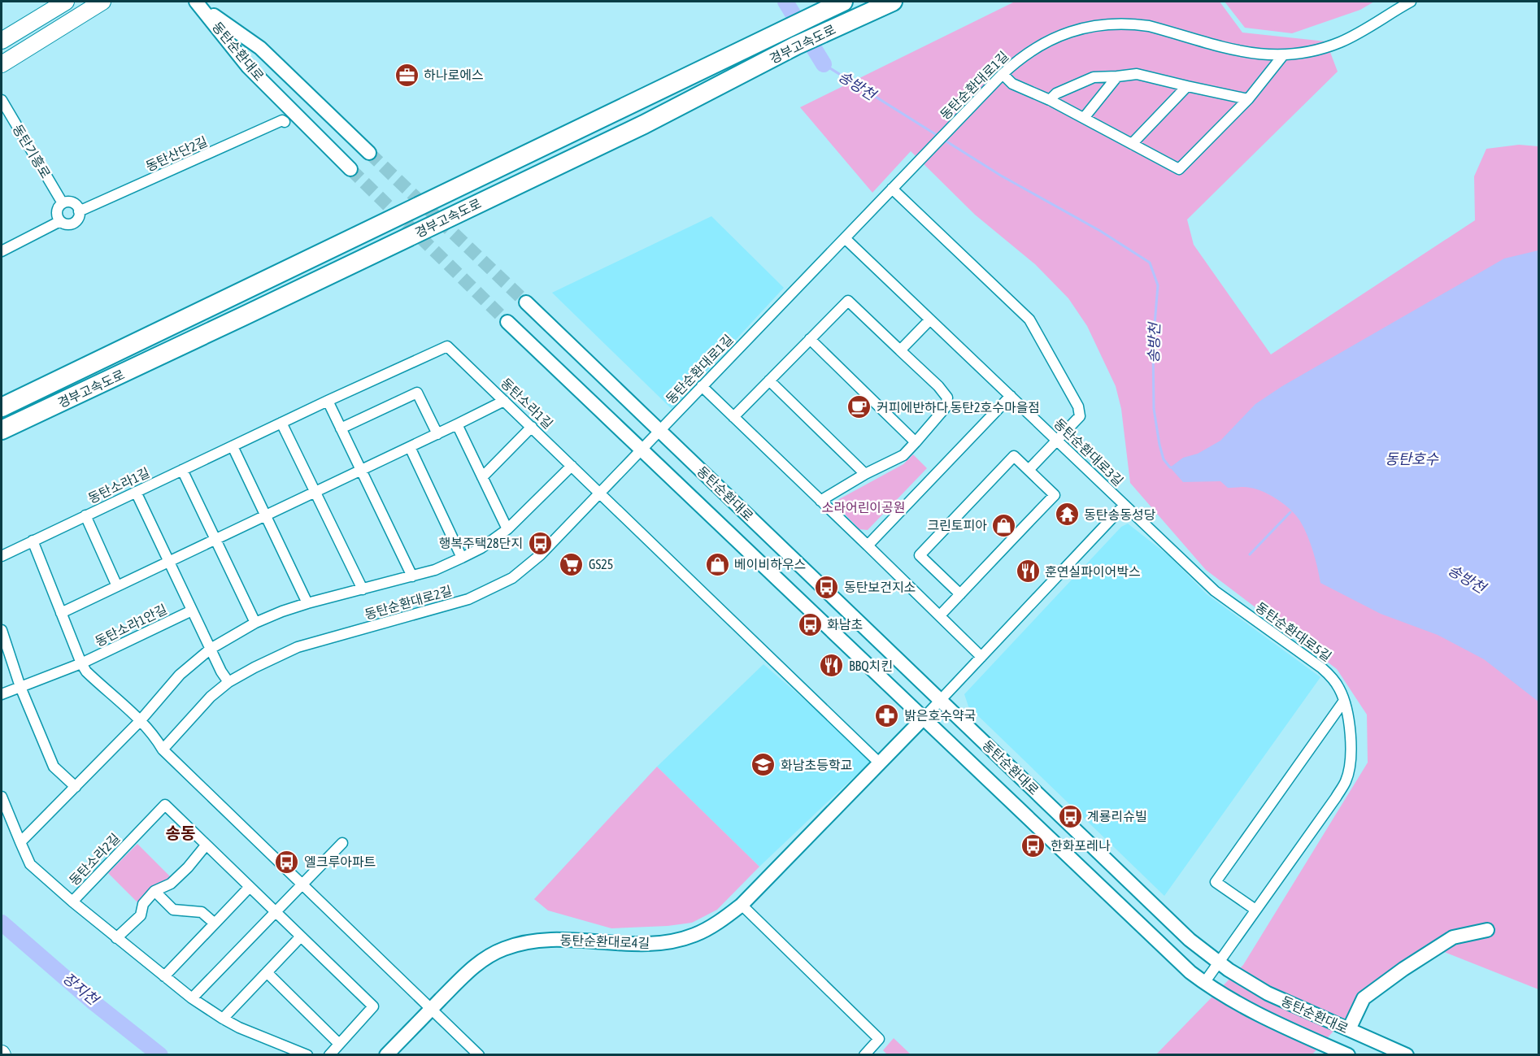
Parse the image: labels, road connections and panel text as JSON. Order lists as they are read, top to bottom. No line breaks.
{"streets":{"highway":["경부고속도로"],"main road":["동탄순환대로","동탄순환대로4길"],"street":["동탄순환대로1길","동탄기흥로","동탄산단2길","동탄소라1길","동탄순환대로3길","동탄순환대로2길","동탄소라1안길","동탄순환대로5길","동탄소라2길"]},"crossings":[["동탄순환대로","동탄순환대로1길"],["동탄순환대로","동탄순환대로3길"],["동탄순환대로","동탄순환대로2길"],["동탄순환대로","동탄순환대로5길"],["동탄순환대로","동탄순환대로4길"],["동탄순환대로1길","동탄순환대로3길"],["동탄순환대로1길","동탄순환대로2길"],["동탄기흥로","동탄산단2길"],["동탄소라1길","동탄순환대로2길"],["동탄소라1길","동탄순환대로4길"],["동탄순환대로3길","동탄순환대로5길"],["동탄순환대로3길","동탄순환대로4길"]],"districts":["송동"],"water":["송방천","동탄호수","장지천"],"parks":["소라어린이공원"],"places":{"office":["하나로에스"],"cafe":["커피에반하다 동탄2호수마을점"],"temple":["동탄송동성당"],"shop":["크린토피아","베이비하우스"],"bus stop":["행복주택28단지","동탄보건지소","화남초","계룡리슈빌","한화포레나","엘크루아파트"],"supermarket":["GS25"],"restaurant":["훈연실파이어박스","BBQ치킨"],"pharmacy":["밝은호수약국"],"school or university":["화남초등학교"]}}
